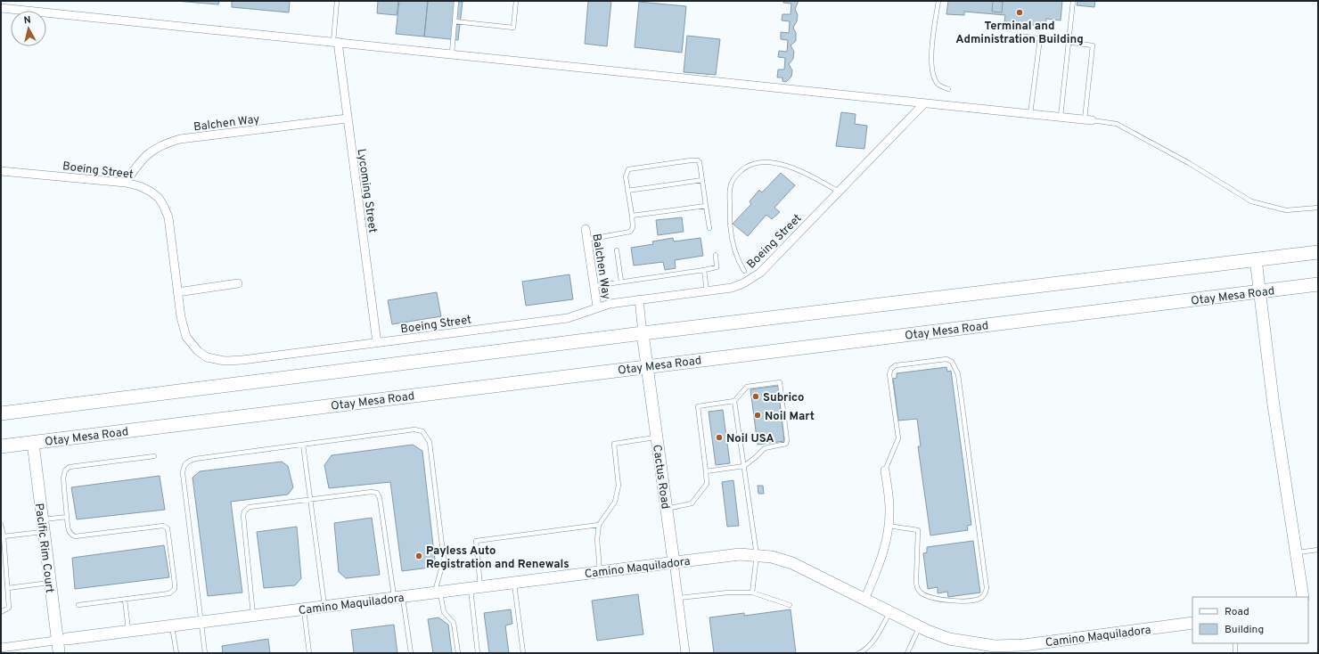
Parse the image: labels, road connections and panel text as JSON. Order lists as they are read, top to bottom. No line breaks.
{"streets":{"main road":["Otay Mesa Road"],"street":["Balchen Way","Boeing Street","Lycoming Street","Cactus Road","Pacific Rim Court","Camino Maquiladora"]},"crossings":[["Balchen Way","Boeing Street"],["Balchen Way","Lycoming Street"],["Boeing Street","Lycoming Street"],["Boeing Street","Cactus Road"],["Otay Mesa Road","Cactus Road"],["Otay Mesa Road","Pacific Rim Court"],["Cactus Road","Camino Maquiladora"],["Pacific Rim Court","Camino Maquiladora"]],"places":["Terminal and Administration Building","Subrico","Noil Mart","Noil USA","Payless Auto Registration and Renewals"],"legend":["Road","Building"],"north":"top"}
